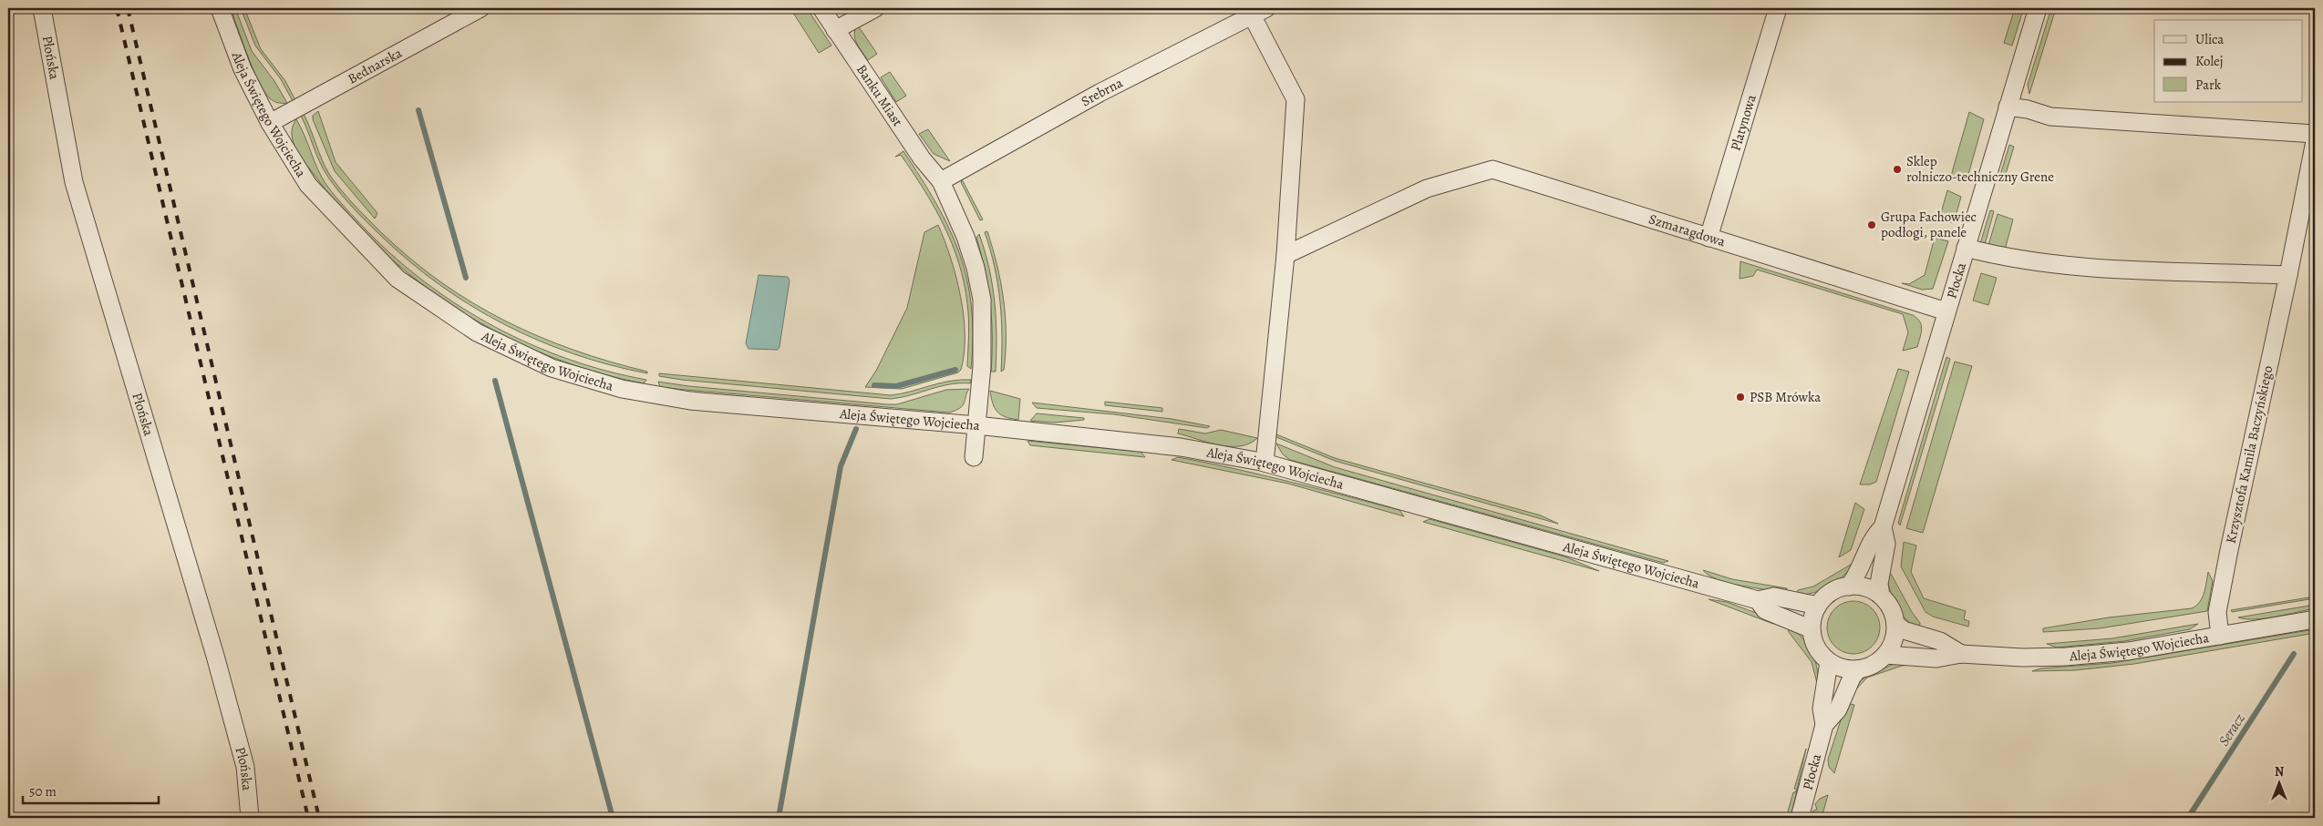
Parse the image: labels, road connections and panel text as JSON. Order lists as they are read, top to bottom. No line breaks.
{"streets":{"street":["Płońska","Bednarska","Srebrna","Banku Miast","Aleja Świętego Wojciecha","Platynowa","Szmaragdowa","Płocka","Krzysztofa Kamila Baczyńskiego"]},"crossings":[["Bednarska","Aleja Świętego Wojciecha"],["Srebrna","Banku Miast"],["Banku Miast","Aleja Świętego Wojciecha"],["Aleja Świętego Wojciecha","Płocka"],["Aleja Świętego Wojciecha","Krzysztofa Kamila Baczyńskiego"],["Platynowa","Szmaragdowa"],["Szmaragdowa","Płocka"]],"water":["Seracz"],"places":["Sklep rolniczo-techniczny Grene","Grupa Fachowiec podłogi, panele","PSB Mrówka"],"legend":["Ulica","Kolej","Park"],"scale_bar":"50 m","north":"top"}
